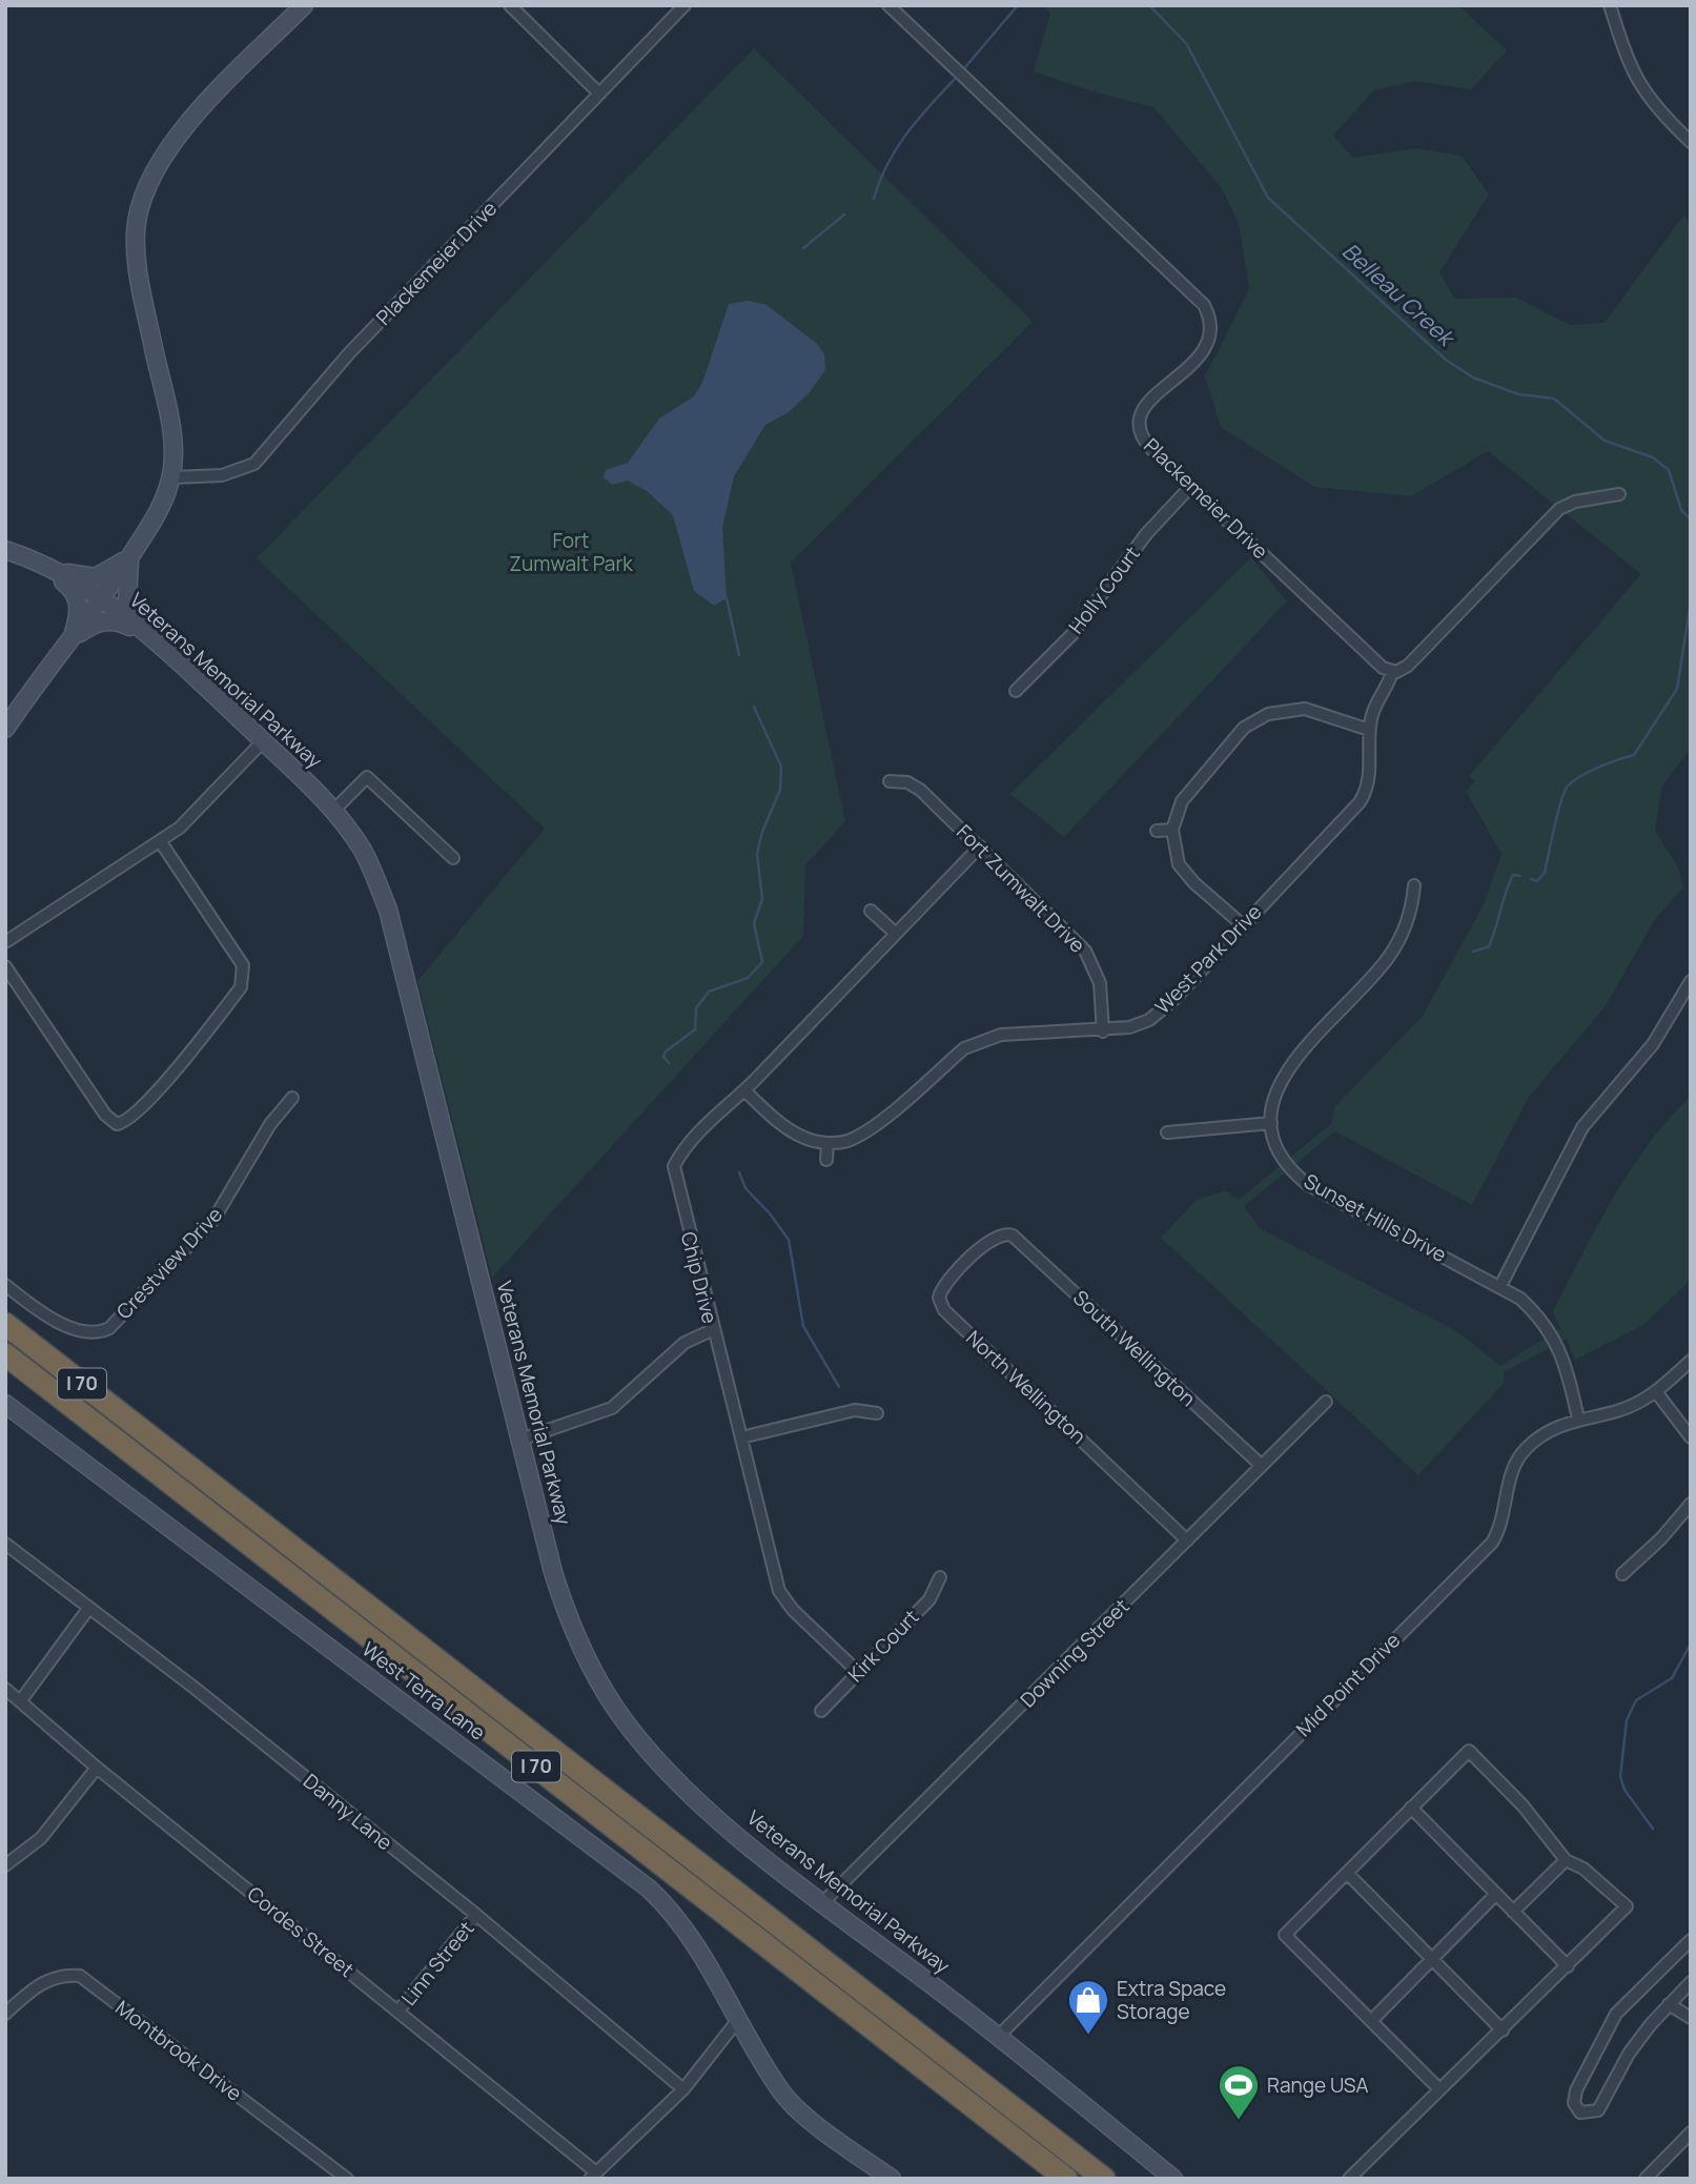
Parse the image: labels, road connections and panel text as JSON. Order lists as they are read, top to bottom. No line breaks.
{"streets":{"highway":["I 70"],"street":["Plackemeier Drive","Holly Court","Veterans Memorial Parkway","Fort Zumwalt Drive","West Park Drive","Sunset Hills Drive","Crestview Drive","Chip Drive","South Wellington","North Wellington","Kirk Court","Downing Street","Mid Point Drive","West Terra Lane","Danny Lane","Cordes Street","Linn Street","Montbrook Drive"]},"crossings":[["Plackemeier Drive","Holly Court"],["Plackemeier Drive","West Park Drive"],["Veterans Memorial Parkway","Downing Street"],["Veterans Memorial Parkway","Mid Point Drive"],["Fort Zumwalt Drive","West Park Drive"],["Fort Zumwalt Drive","Chip Drive"],["Sunset Hills Drive","Mid Point Drive"],["Chip Drive","Kirk Court"],["South Wellington","North Wellington"],["South Wellington","Downing Street"],["North Wellington","Downing Street"],["Danny Lane","Linn Street"],["Cordes Street","Linn Street"]],"water":["Belleau Creek"],"parks":["Fort Zumwalt Park"],"places":{"shop":["Extra Space Storage"],"sports":["Range USA"]}}
